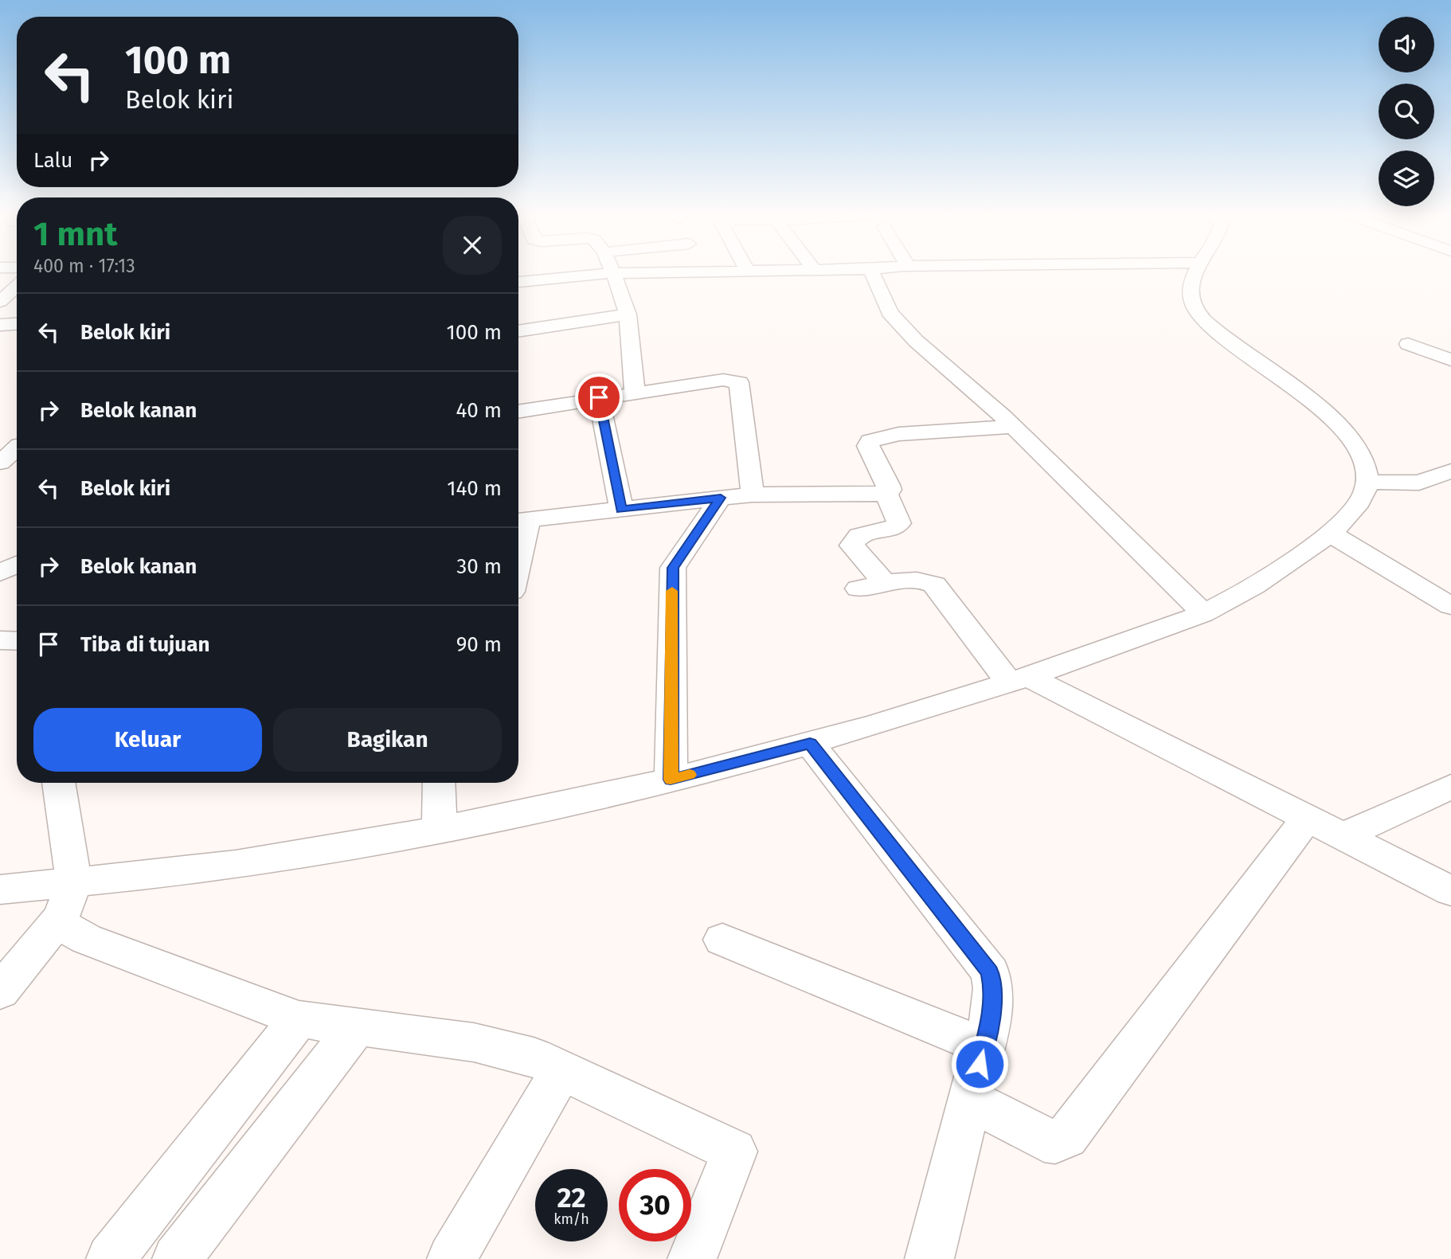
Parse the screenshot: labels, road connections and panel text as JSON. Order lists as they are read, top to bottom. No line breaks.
{"page":{"turn":["100 m","Belok kiri"],"then":"Lalu","heading":["1 mnt","400 m · 17:13"],"list":[{"name":"Belok kiri","value":"100 m"},{"name":"Belok kanan","value":"40 m"},{"name":"Belok kiri","value":"140 m"},{"name":"Belok kanan","value":"30 m"},{"name":"Tiba di tujuan","value":"90 m"}],"buttons":["Keluar","Bagikan"],"speed":"22 km/h","limit":"30"}}
